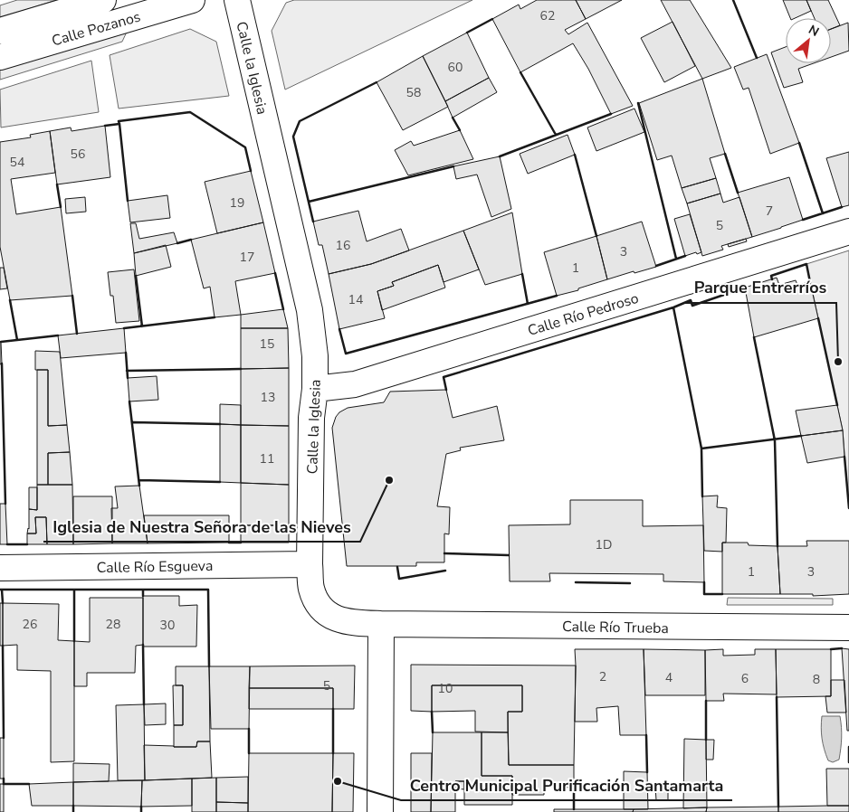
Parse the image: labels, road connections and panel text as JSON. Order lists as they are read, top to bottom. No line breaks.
{"streets":{"street":["Calle Pozanos","Calle la Iglesia","Calle Río Pedroso","Calle Río Esgueva","Calle Río Trueba"]},"crossings":[["Calle la Iglesia","Calle Río Pedroso"],["Calle la Iglesia","Calle Río Esgueva"],["Calle la Iglesia","Calle Río Trueba"]],"places":["Parque Entrerríos","Iglesia de Nuestra Señora de las Nieves","Centro Municipal Purificación Santamarta"],"house_numbers":["62","60","58","56","54","19","7","5","16","3","17","1","14","15","13","11","1D","1","3","26","28","30","2","4","6","8","5","10"],"north":"top right"}
